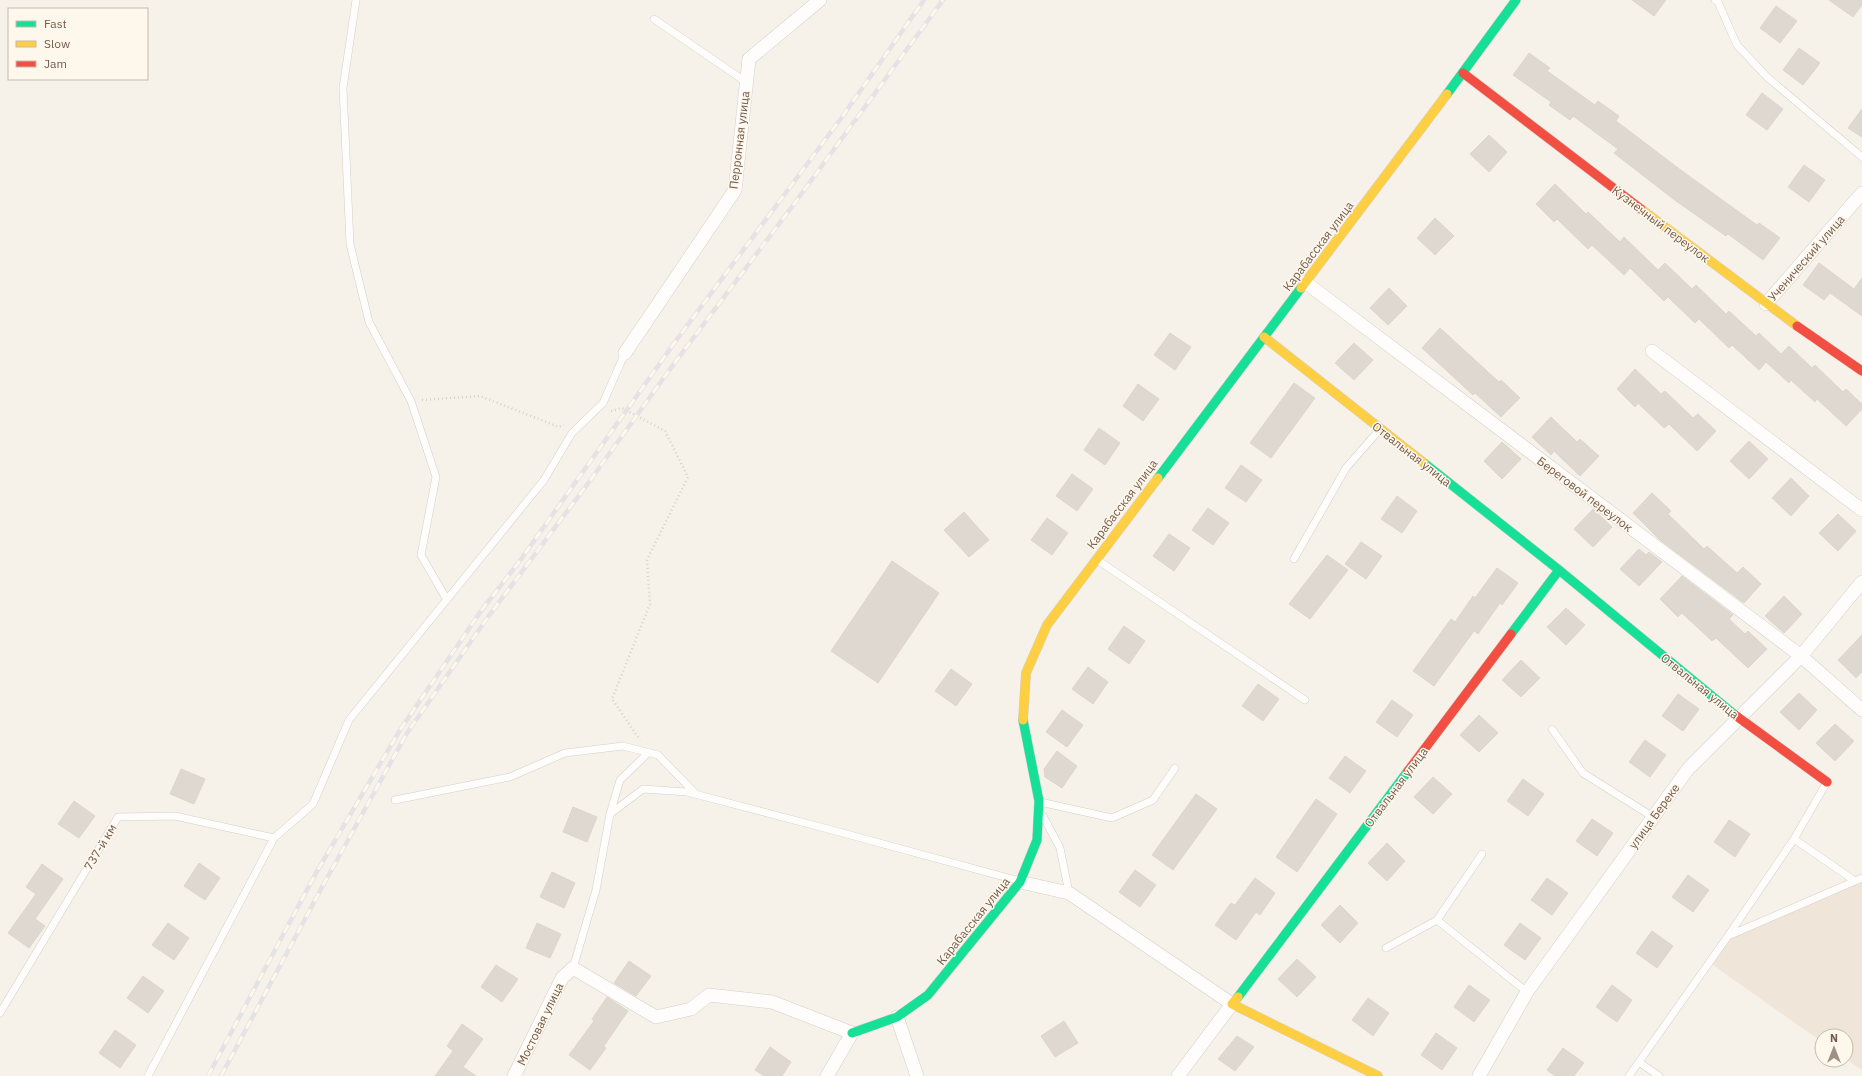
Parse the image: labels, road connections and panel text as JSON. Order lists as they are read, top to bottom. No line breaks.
{"streets":{"street":["Перронная улица","Кузнечный переулок","Карабасская улица","Ученический улица","Отвальная улица","Береговой переулок","улица Береке","Мостовая улица"],"lane":["737-й км"]},"crossings":[["Кузнечный переулок","Карабасская улица"],["Кузнечный переулок","Ученический улица"],["Карабасская улица","Отвальная улица"],["Карабасская улица","Береговой переулок"],["Отвальная улица","улица Береке"],["Береговой переулок","улица Береке"]],"legend":["Fast","Slow","Jam"],"north":"top"}
